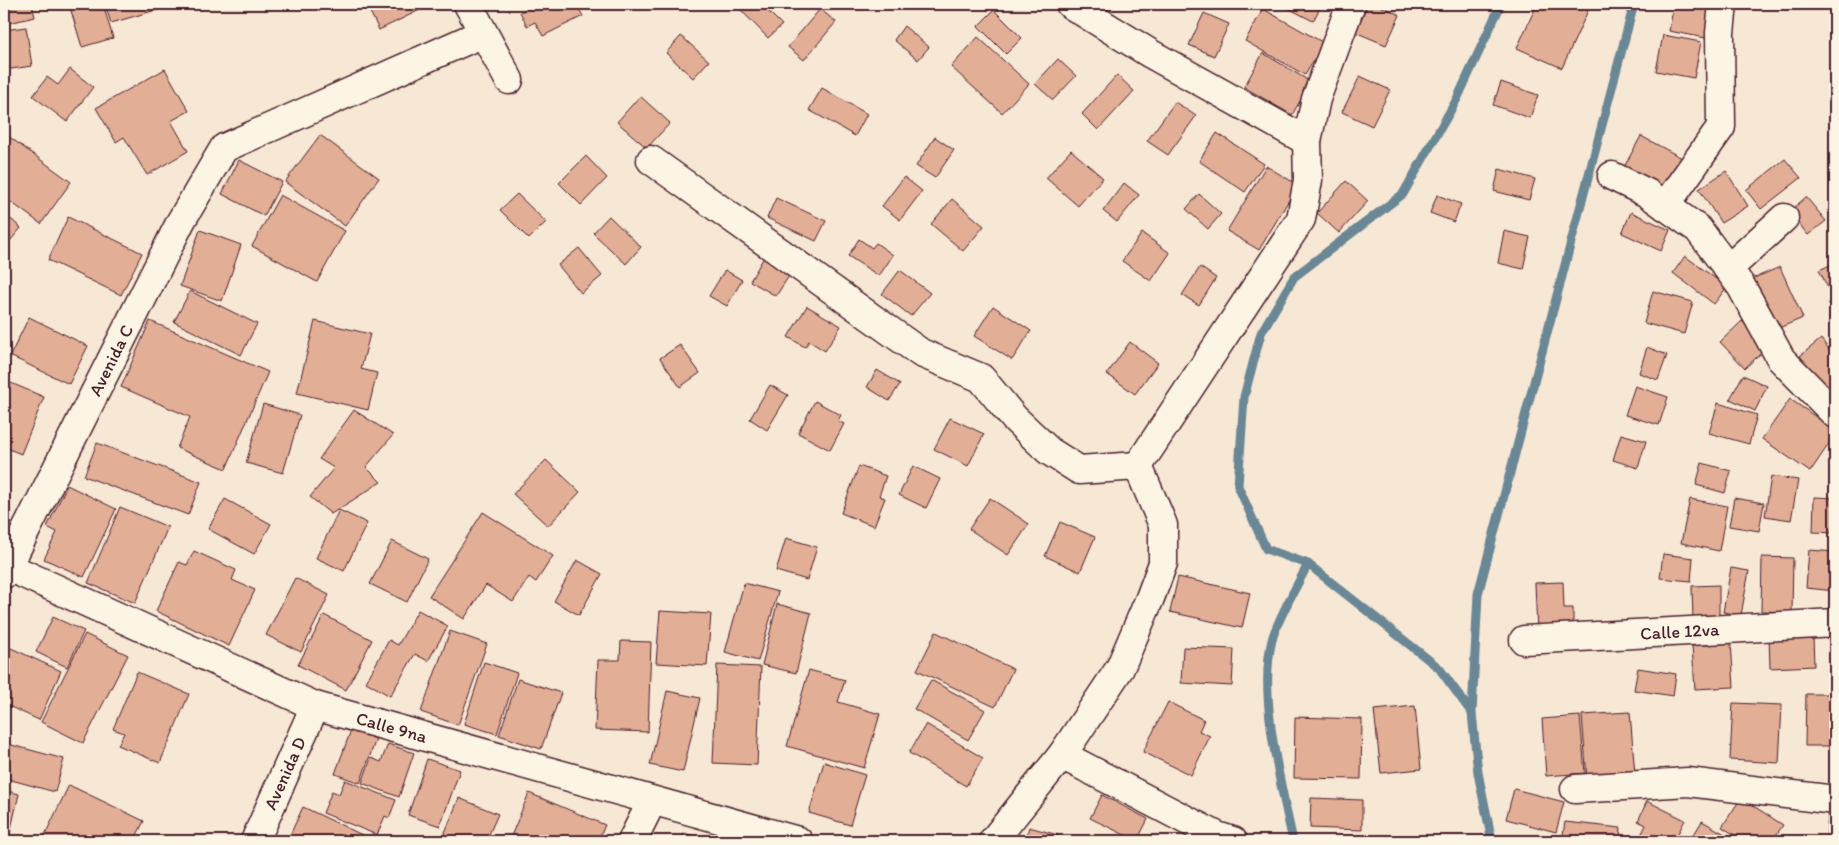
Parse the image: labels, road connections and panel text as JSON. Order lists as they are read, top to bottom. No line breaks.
{"streets":{"street":["Avenida C","Calle 12va","Calle 9na","Avenida D"]},"crossings":[["Avenida C","Calle 9na"],["Calle 9na","Avenida D"]]}
